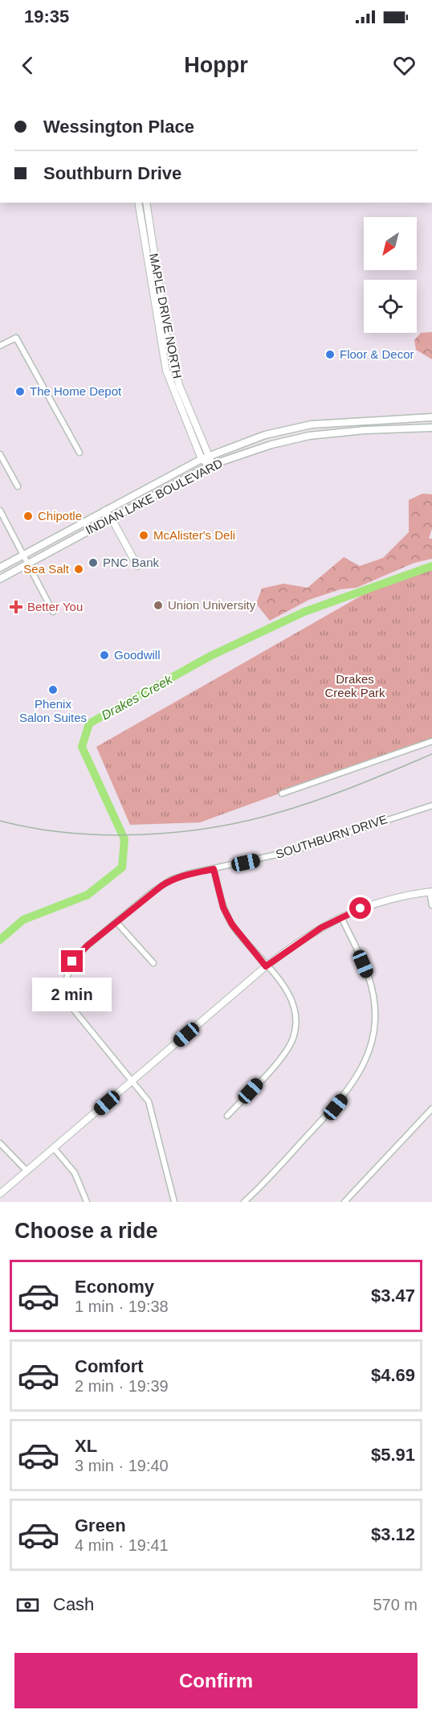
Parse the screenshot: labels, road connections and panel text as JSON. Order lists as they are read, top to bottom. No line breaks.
{"streets":{"main road":["INDIAN LAKE BOULEVARD"],"street":["MAPLE DRIVE NORTH","SOUTHBURN DRIVE"]},"crossings":[["MAPLE DRIVE NORTH","INDIAN LAKE BOULEVARD"]],"water":["Drakes Creek"],"parks":["Drakes Creek Park"],"places":{"other":["Floor & Decor","The Home Depot","Chipotle","McAlister's Deli","PNC Bank","Sea Salt","Union University","Goodwill","Phenix Salon Suites"],"health":["Better You"]},"north":"bottom left","page":{"status":"19:35","header":"Hoppr","banner":["Wessington Place","Southburn Drive"],"bubble":"2 min","heading":"Choose a ride","list":[{"name":"Economy","note":"1 min · 19:38","value":"$3.47"},{"name":"Comfort","note":"2 min · 19:39","value":"$4.69"},{"name":"XL","note":"3 min · 19:40","value":"$5.91"},{"name":"Green","note":"4 min · 19:41","value":"$3.12"}],"pay":["Cash","570 m"],"buttons":"Confirm"}}
